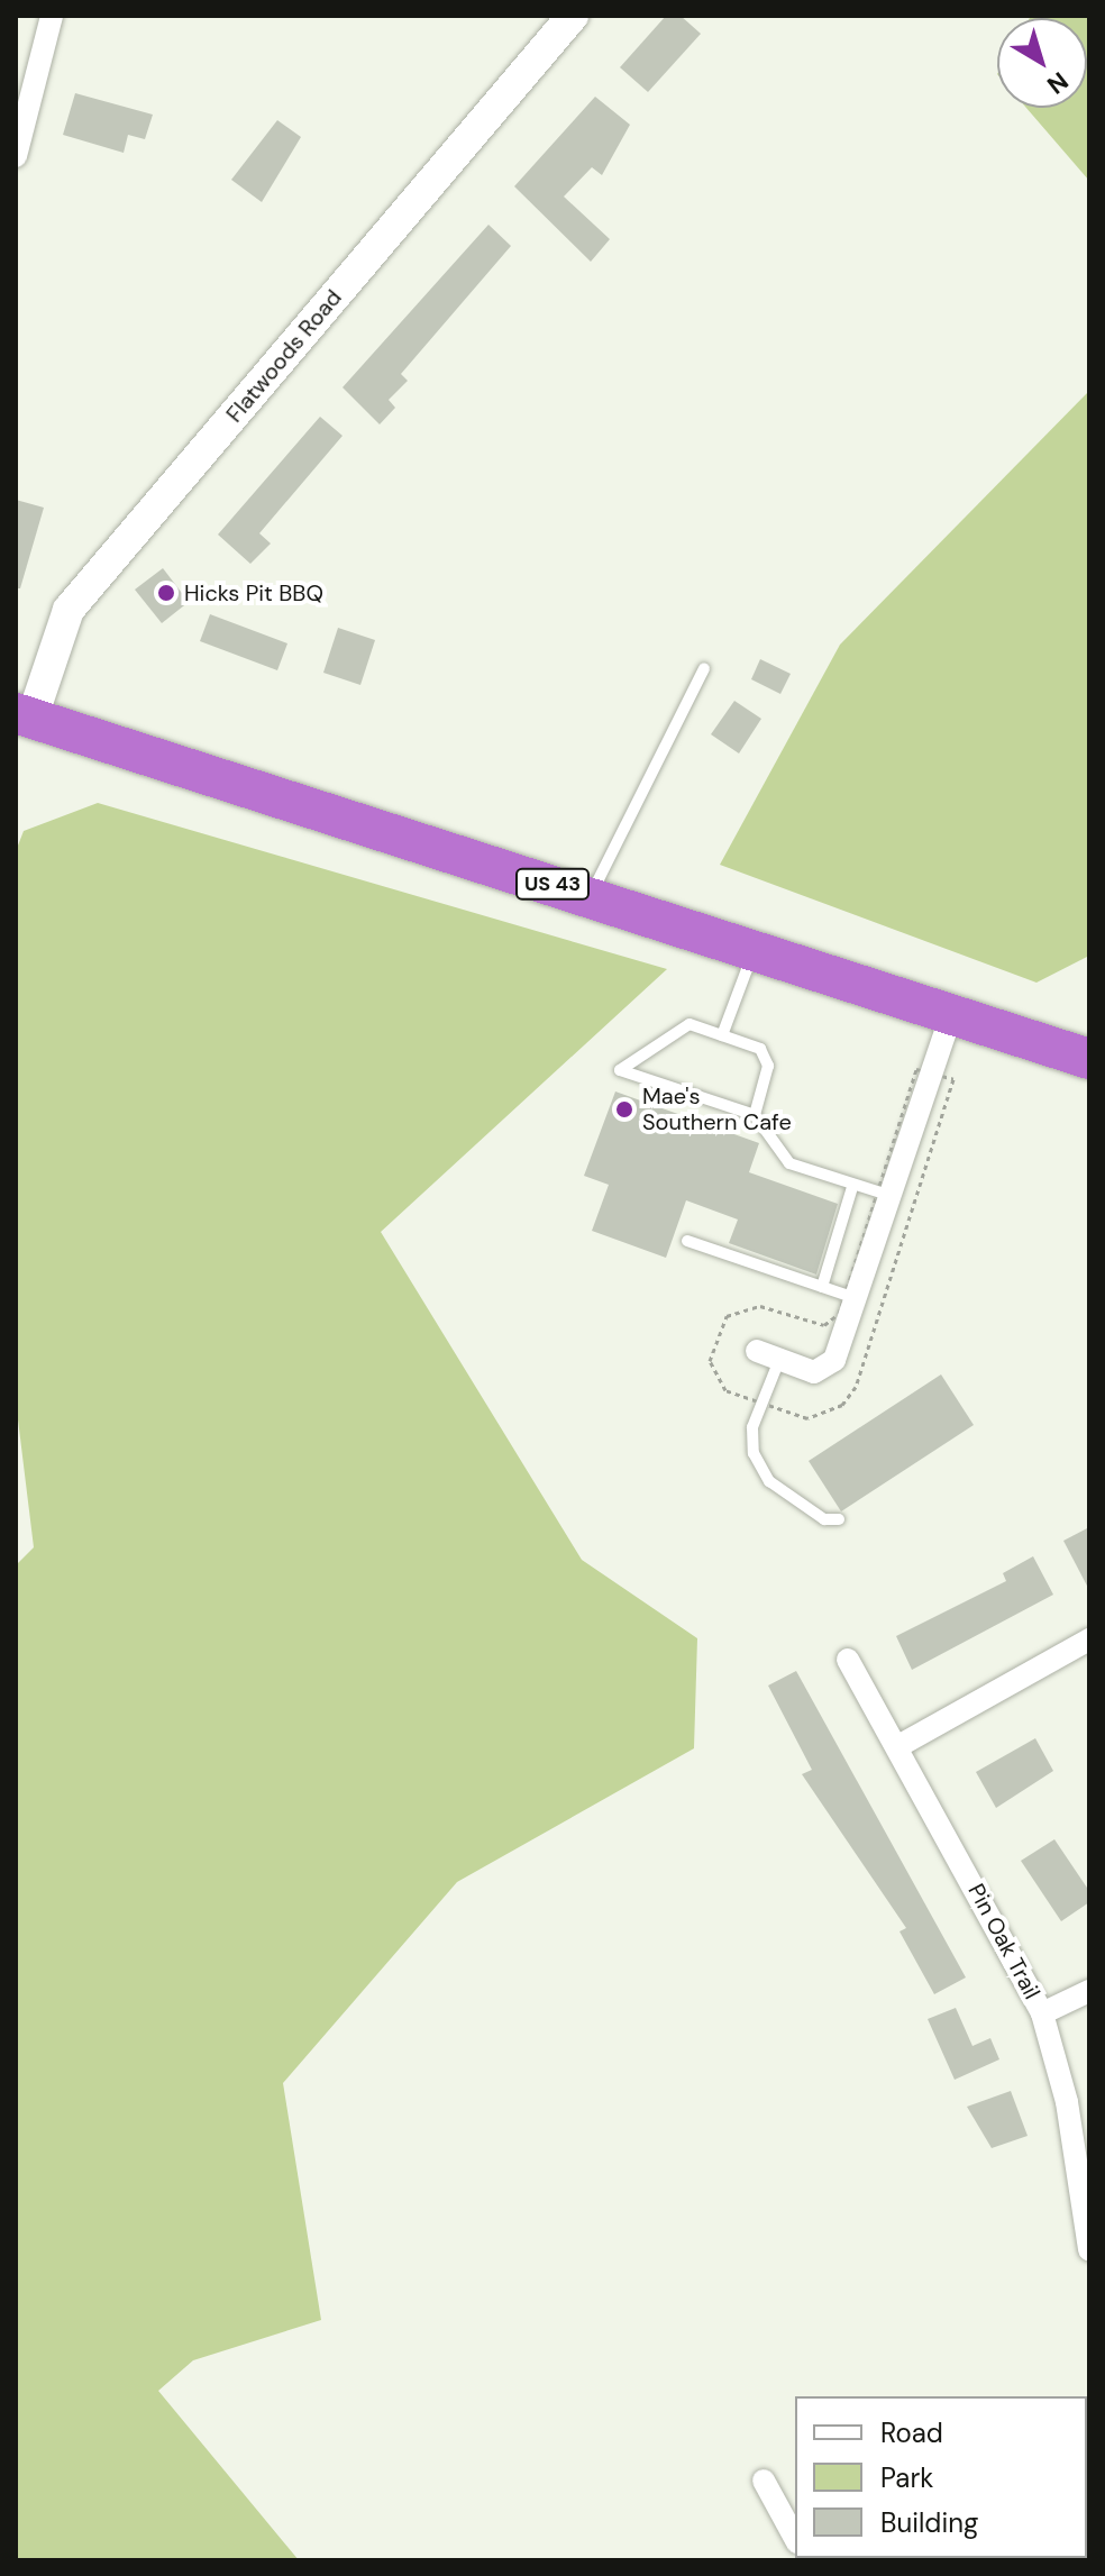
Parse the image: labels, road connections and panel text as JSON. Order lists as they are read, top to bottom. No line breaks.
{"streets":{"highway":["US 43"],"street":["Flatwoods Road","Pin Oak Trail"]},"crossings":[["Flatwoods Road","US 43"]],"places":["Hicks Pit BBQ","Mae's Southern Cafe"],"legend":["Road","Park","Building"],"north":"bottom right"}
